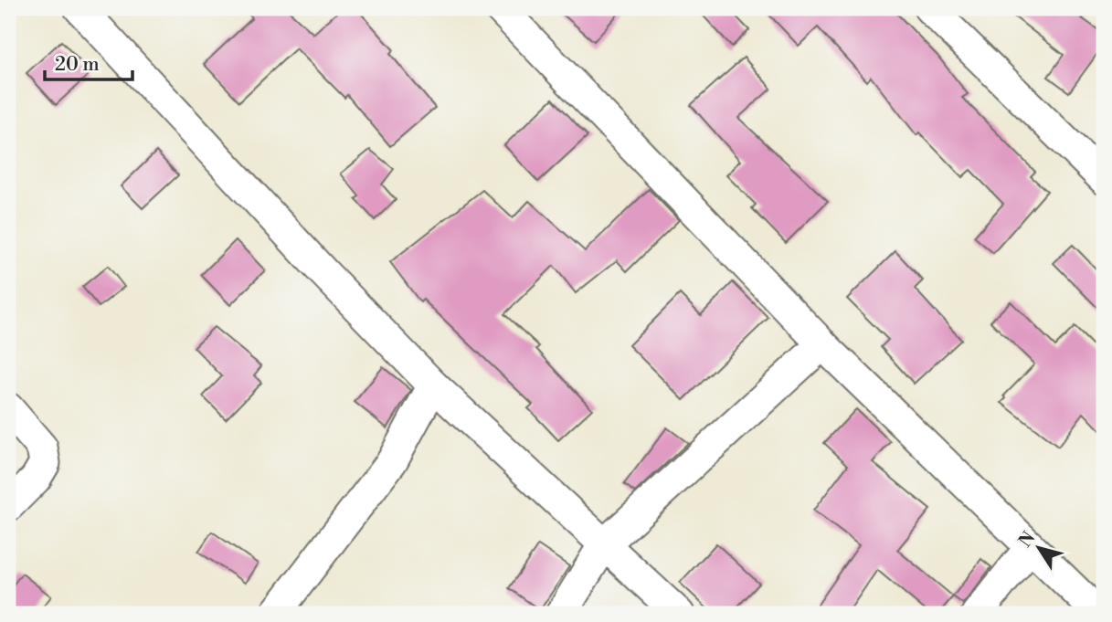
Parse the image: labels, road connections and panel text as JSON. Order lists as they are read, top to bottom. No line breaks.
{"scale_bar":"20 m","north":"top left"}
